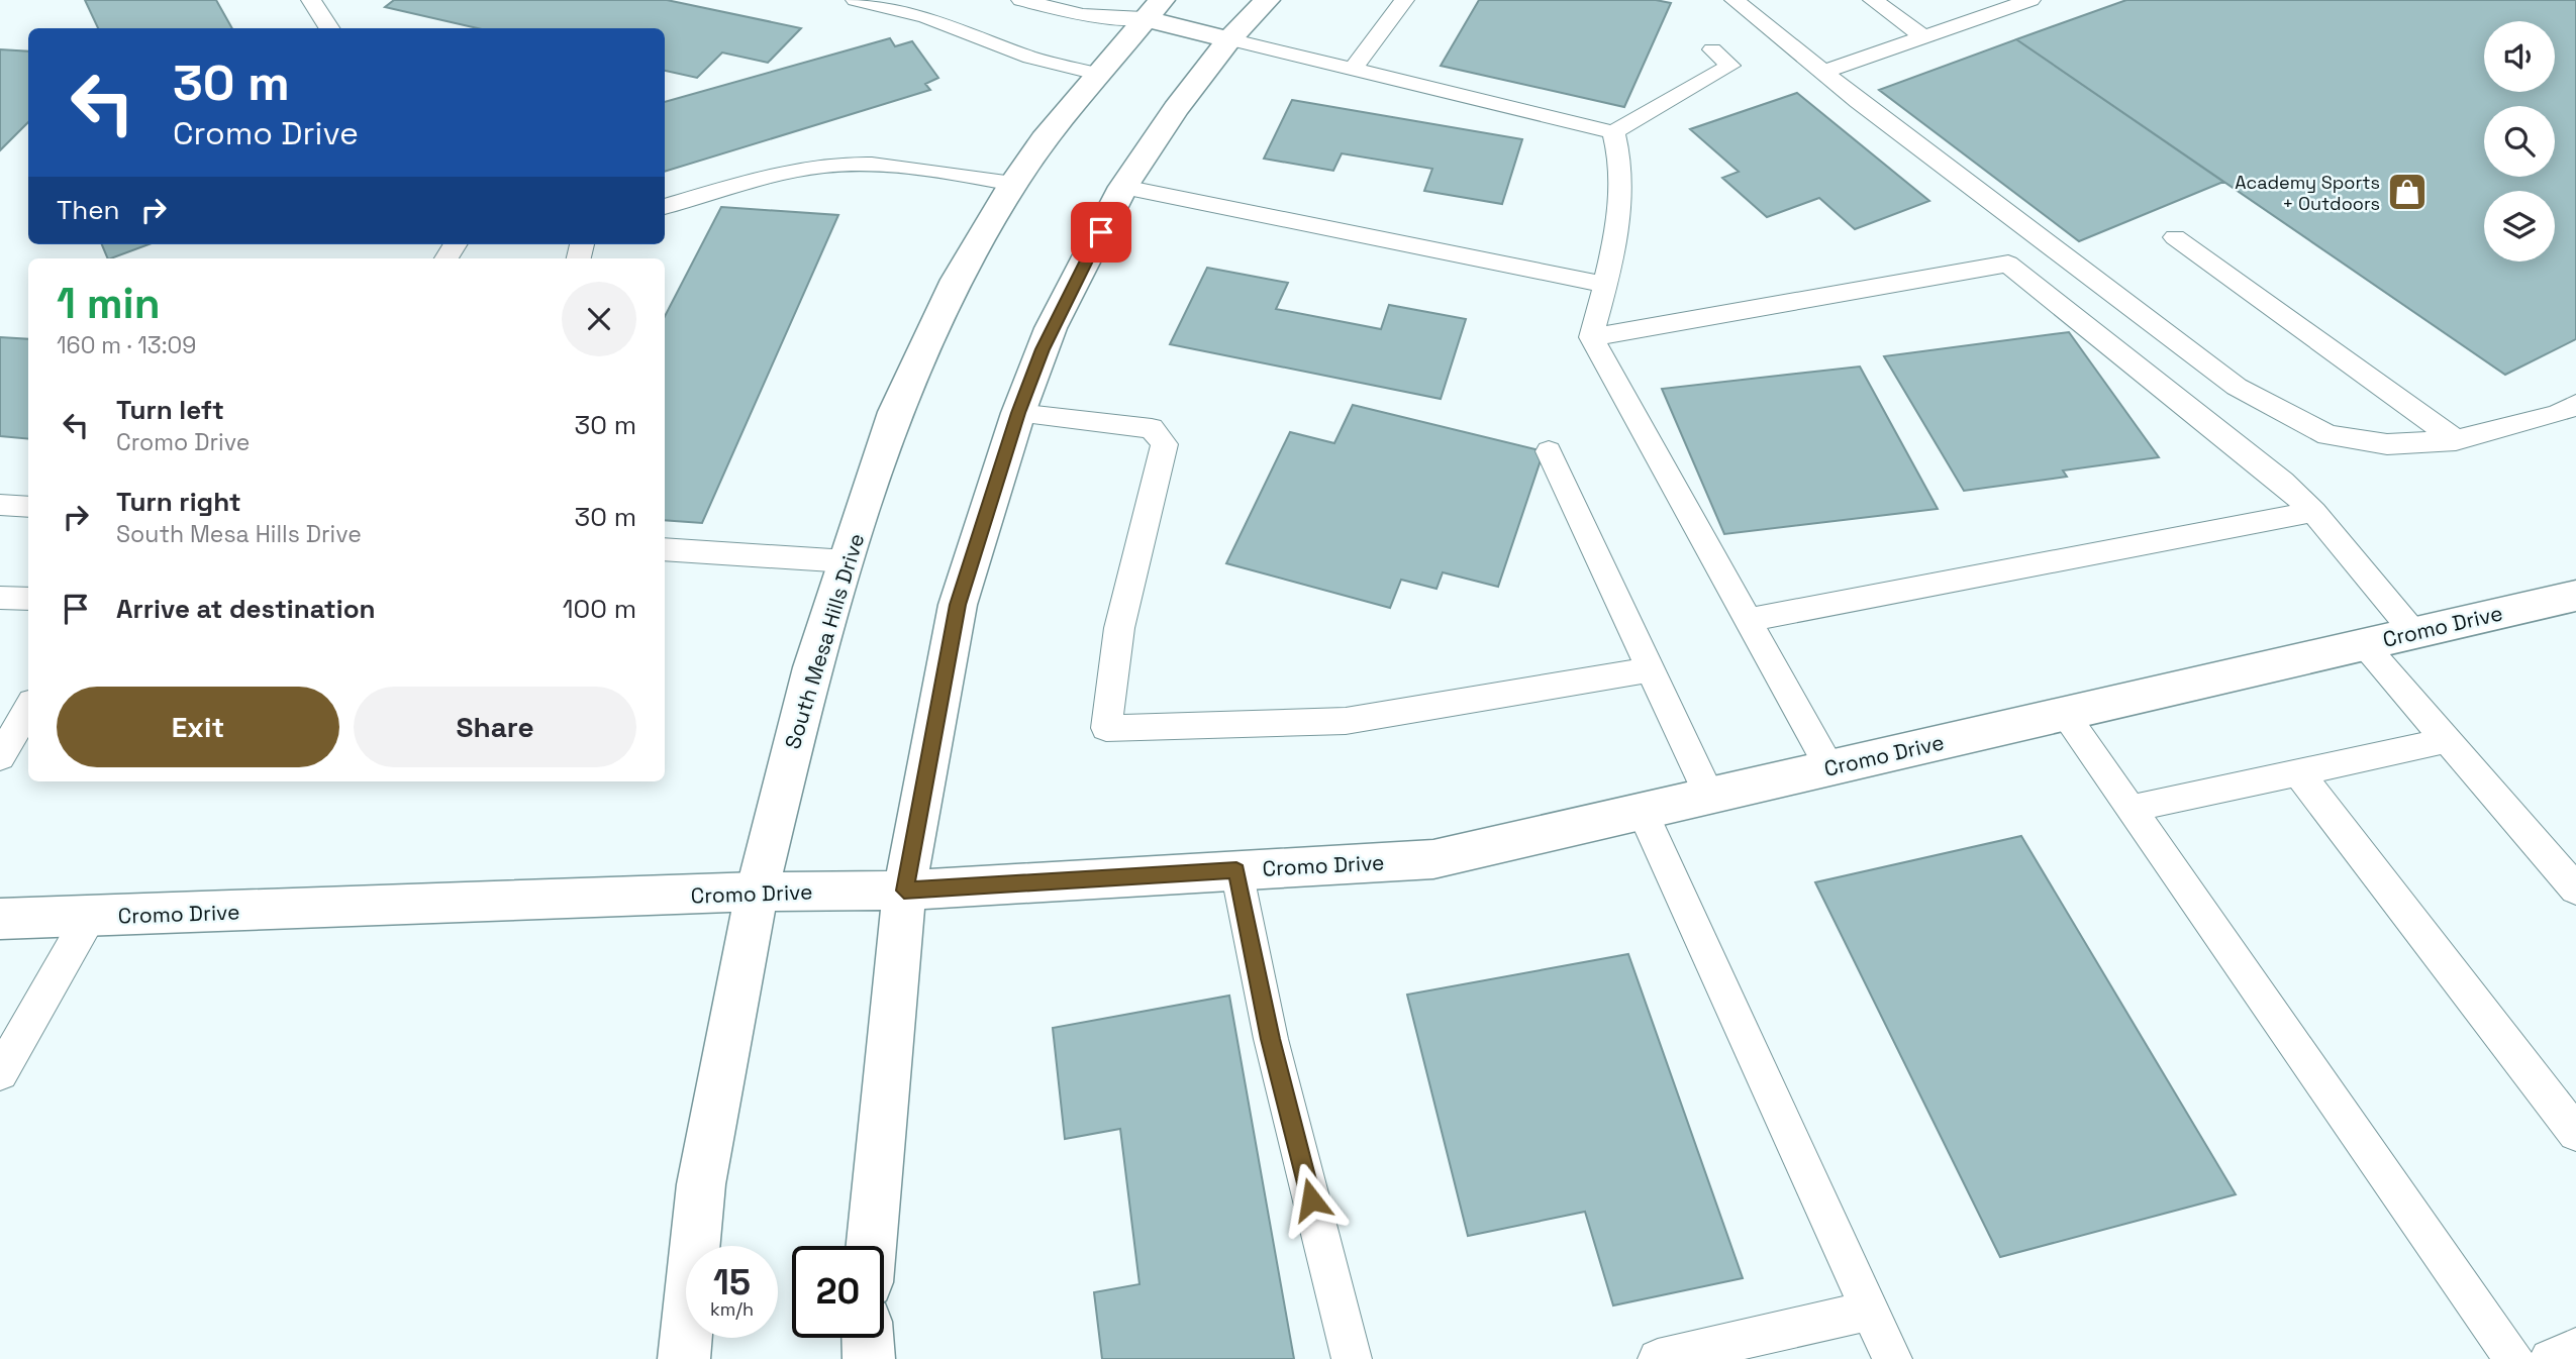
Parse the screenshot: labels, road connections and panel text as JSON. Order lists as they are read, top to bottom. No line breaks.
{"streets":{"street":["Cromo Drive","South Mesa Hills Drive"]},"crossings":[["Cromo Drive","South Mesa Hills Drive"]],"places":{"shop":["Academy Sports + Outdoors"]},"page":{"turn":["30 m","Cromo Drive"],"then":"Then","heading":["1 min","160 m · 13:09"],"list":[{"name":"Turn left","note":"Cromo Drive","value":"30 m"},{"name":"Turn right","note":"South Mesa Hills Drive","value":"30 m"},{"name":"Arrive at destination","value":"100 m"}],"buttons":["Exit","Share"],"speed":"15 km/h","limit":"20"}}
